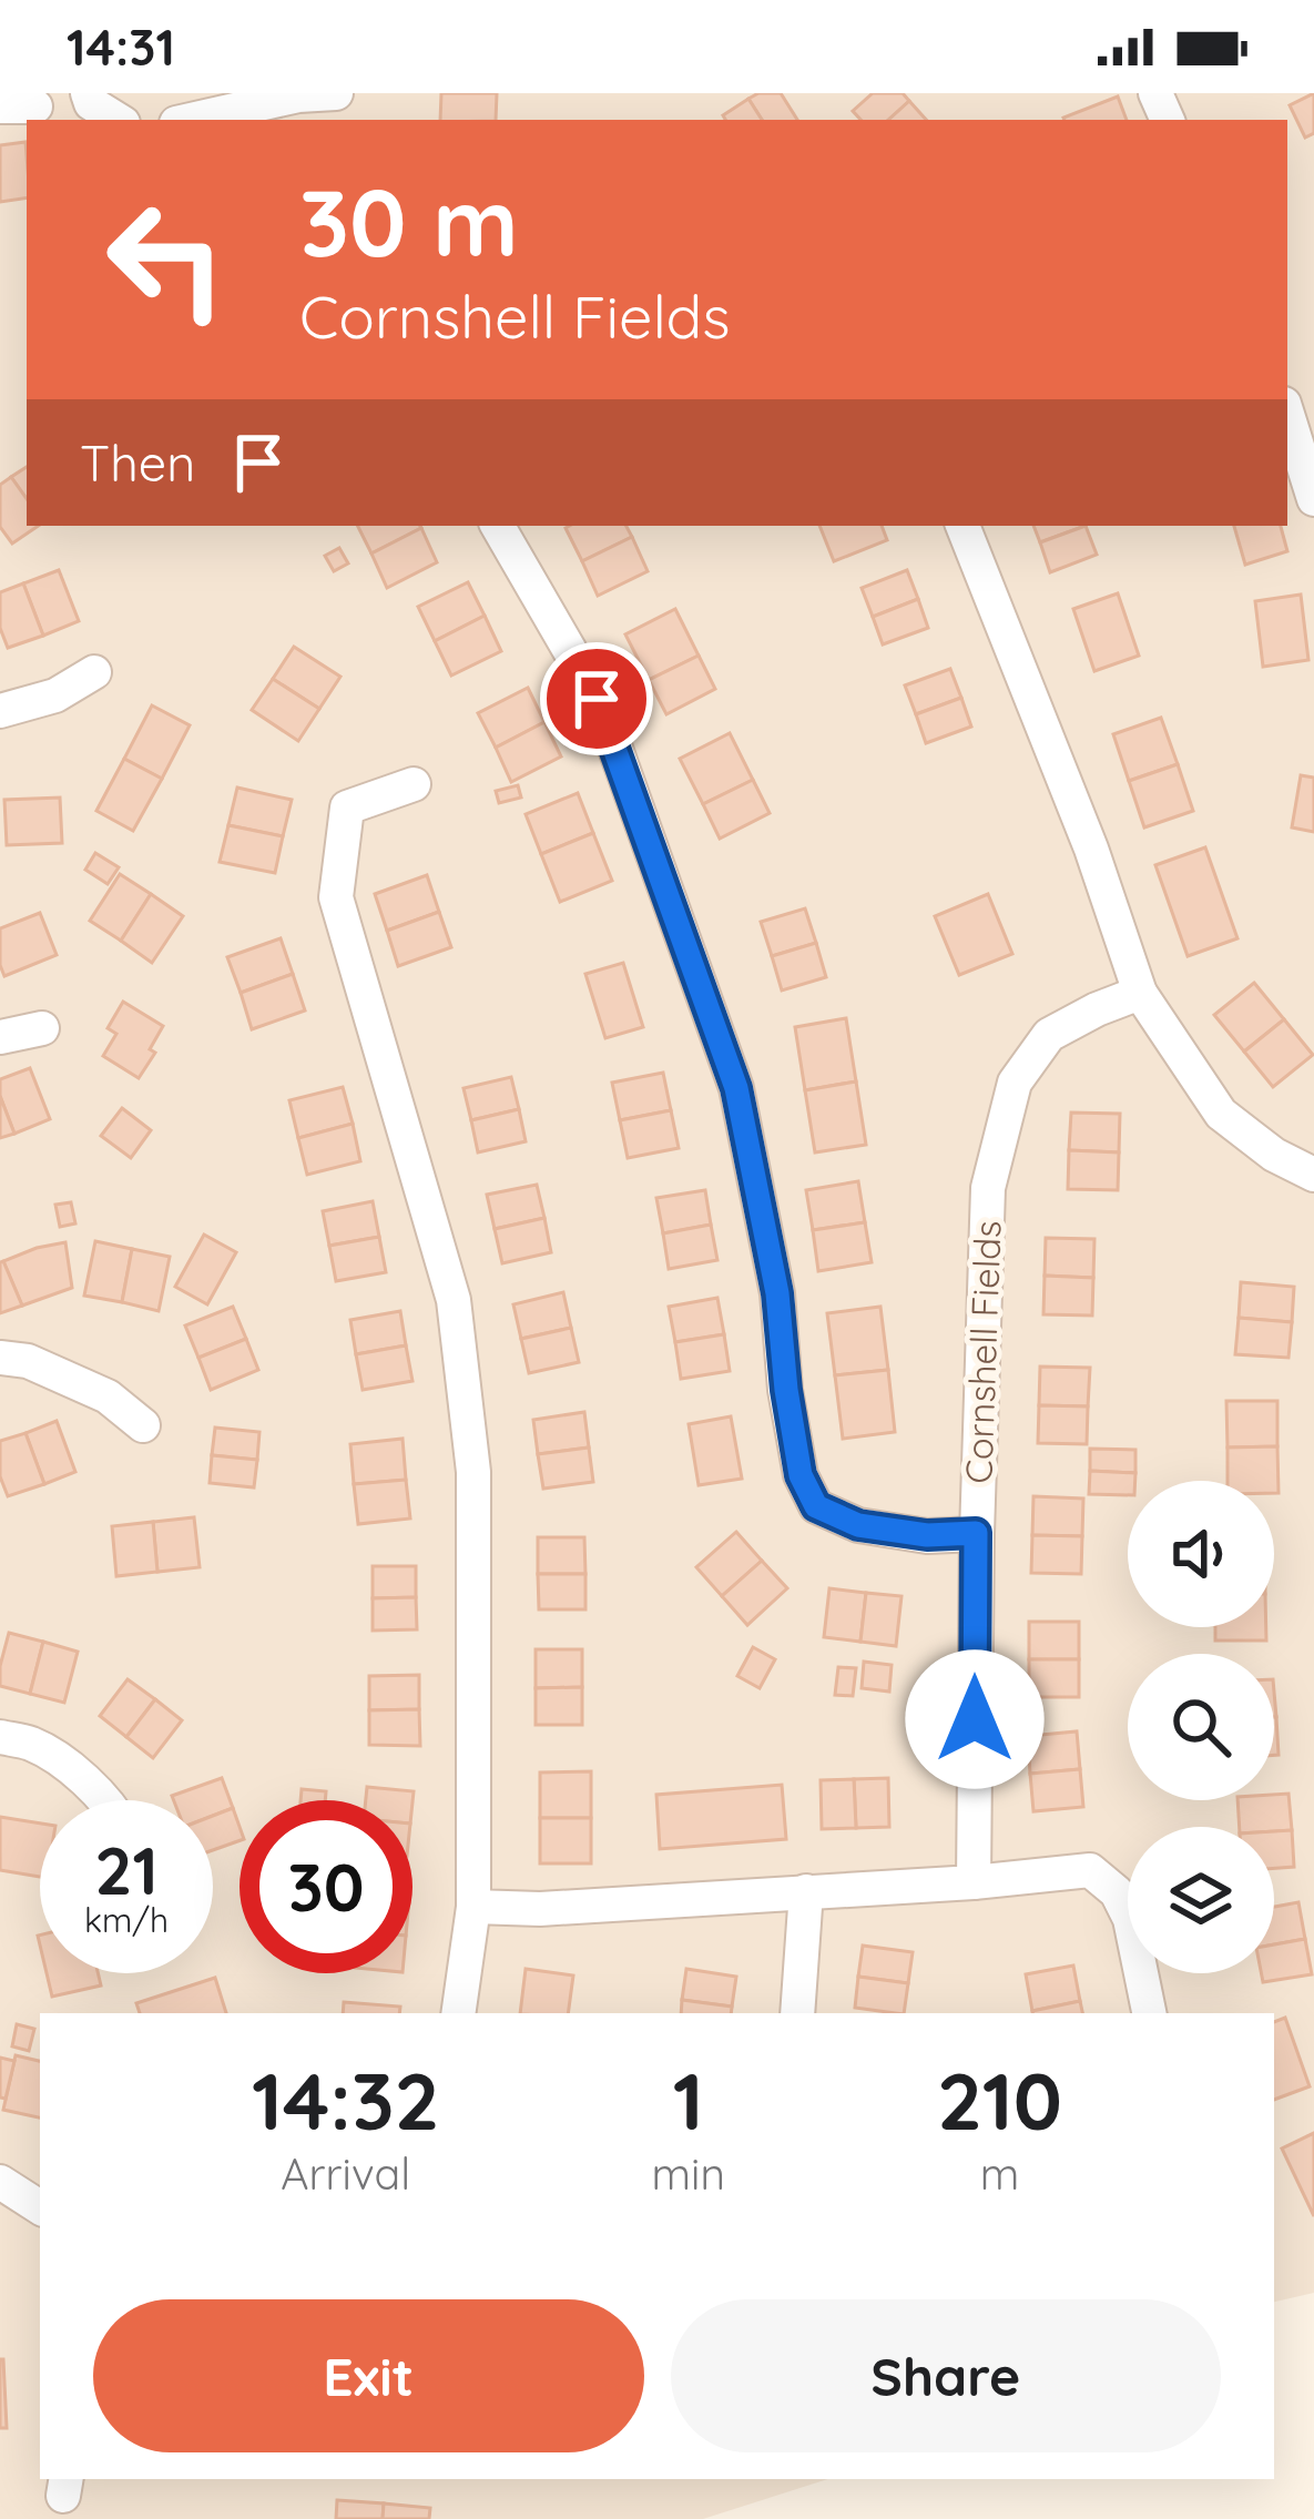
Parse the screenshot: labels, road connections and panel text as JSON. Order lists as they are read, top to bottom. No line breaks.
{"streets":{"street":["Cornshell Fields"]},"page":{"status":"14:31","turn":["30 m","Cornshell Fields"],"then":"Then","speed":"21 km/h","limit":"30","eta":["14:32","Arrival","1","min","210","m"],"buttons":["Exit","Share"]}}
